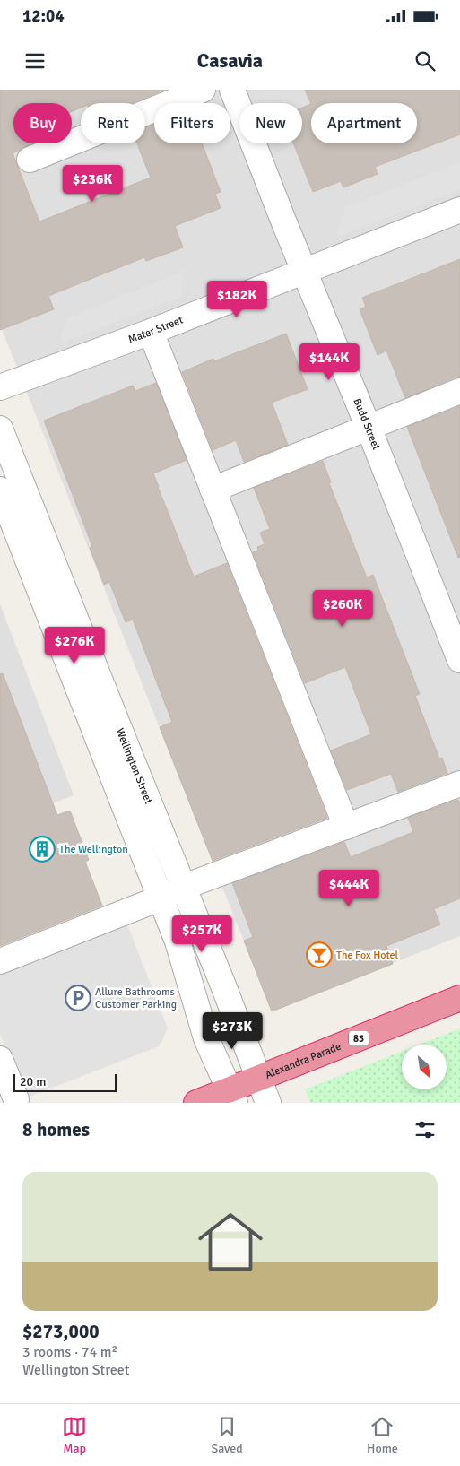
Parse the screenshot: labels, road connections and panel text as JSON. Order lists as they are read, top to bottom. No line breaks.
{"streets":{"highway":["83","Alexandra Parade"],"street":["Mater Street","Budd Street","Wellington Street"]},"crossings":[["Mater Street","Budd Street"],["Wellington Street","Alexandra Parade"]],"places":{"building":["The Wellington"],"bar":["The Fox Hotel"],"parking":["Allure Bathrooms Customer Parking"]},"scale_bar":"20 m","north":"bottom right","page":{"status":"12:04","header":"Casavia","chip":["Buy","Rent","Filters","New","Apartment"],"price":["$236K","$182K","$144K","$260K","$276K","$444K","$257K","$273K"],"scale":"20 m","heading":"8 homes","list":[{"name":"$273,000","note":"3 rooms · 74 m² · Wellington Street"}],"tabs":["Map","Saved","Home"]}}
